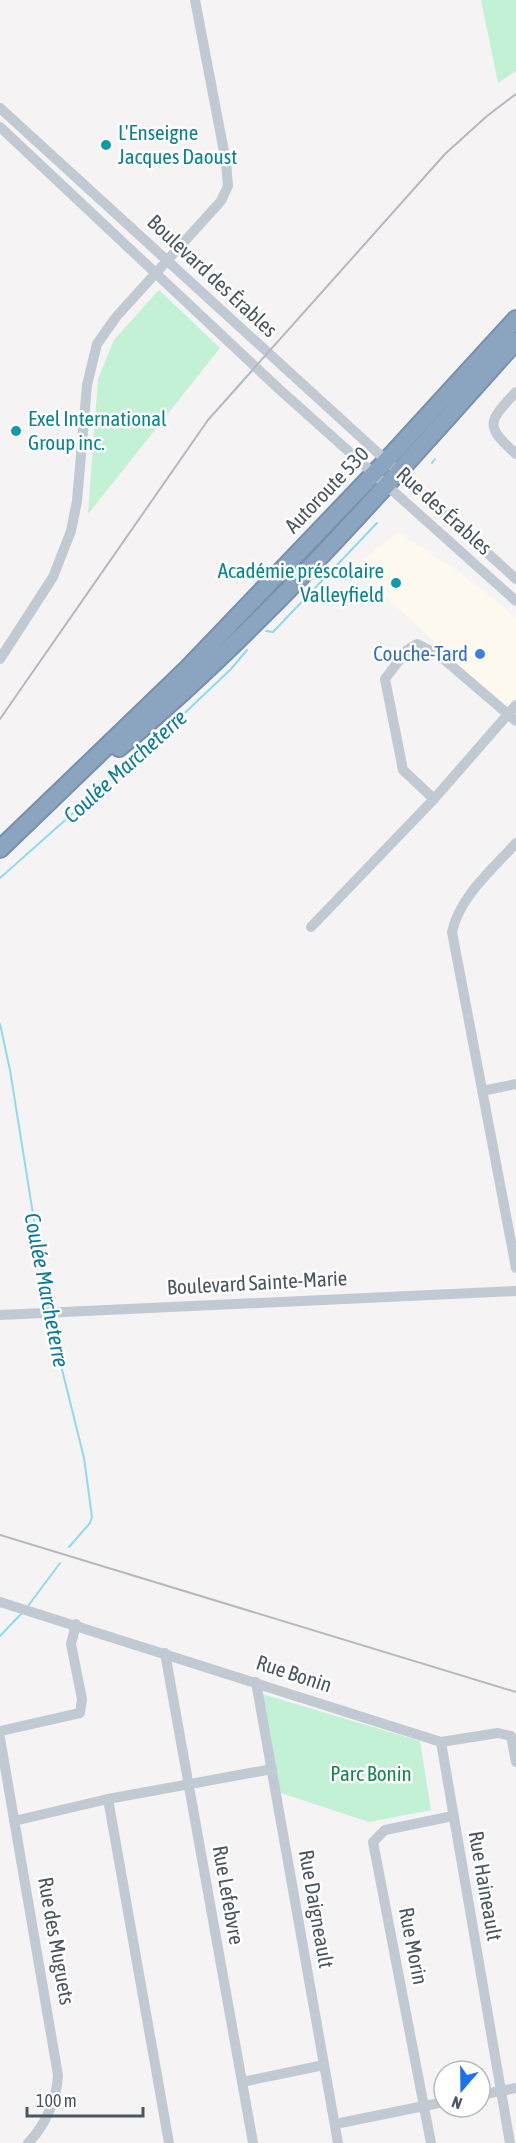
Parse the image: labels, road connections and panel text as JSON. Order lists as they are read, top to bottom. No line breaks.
{"streets":{"highway":["Autoroute 530"],"street":["Boulevard des Érables","Rue des Érables","Boulevard Sainte-Marie","Rue Bonin","Rue Haineault","Rue Lefebvre","Rue Daigneault","Rue des Muguets","Rue Morin"]},"crossings":[["Boulevard des Érables","Autoroute 530"],["Boulevard des Érables","Rue des Érables"],["Autoroute 530","Rue des Érables"],["Rue Bonin","Rue Haineault"],["Rue Bonin","Rue Lefebvre"],["Rue Bonin","Rue Daigneault"],["Rue Haineault","Rue Morin"]],"water":["Coulée Marcheterre"],"parks":["Parc Bonin"],"places":["L'Enseigne Jacques Daoust","Exel International Group inc.","Académie préscolaire Valleyfield","Couche-Tard"],"scale_bar":"100 m","north":"bottom"}
